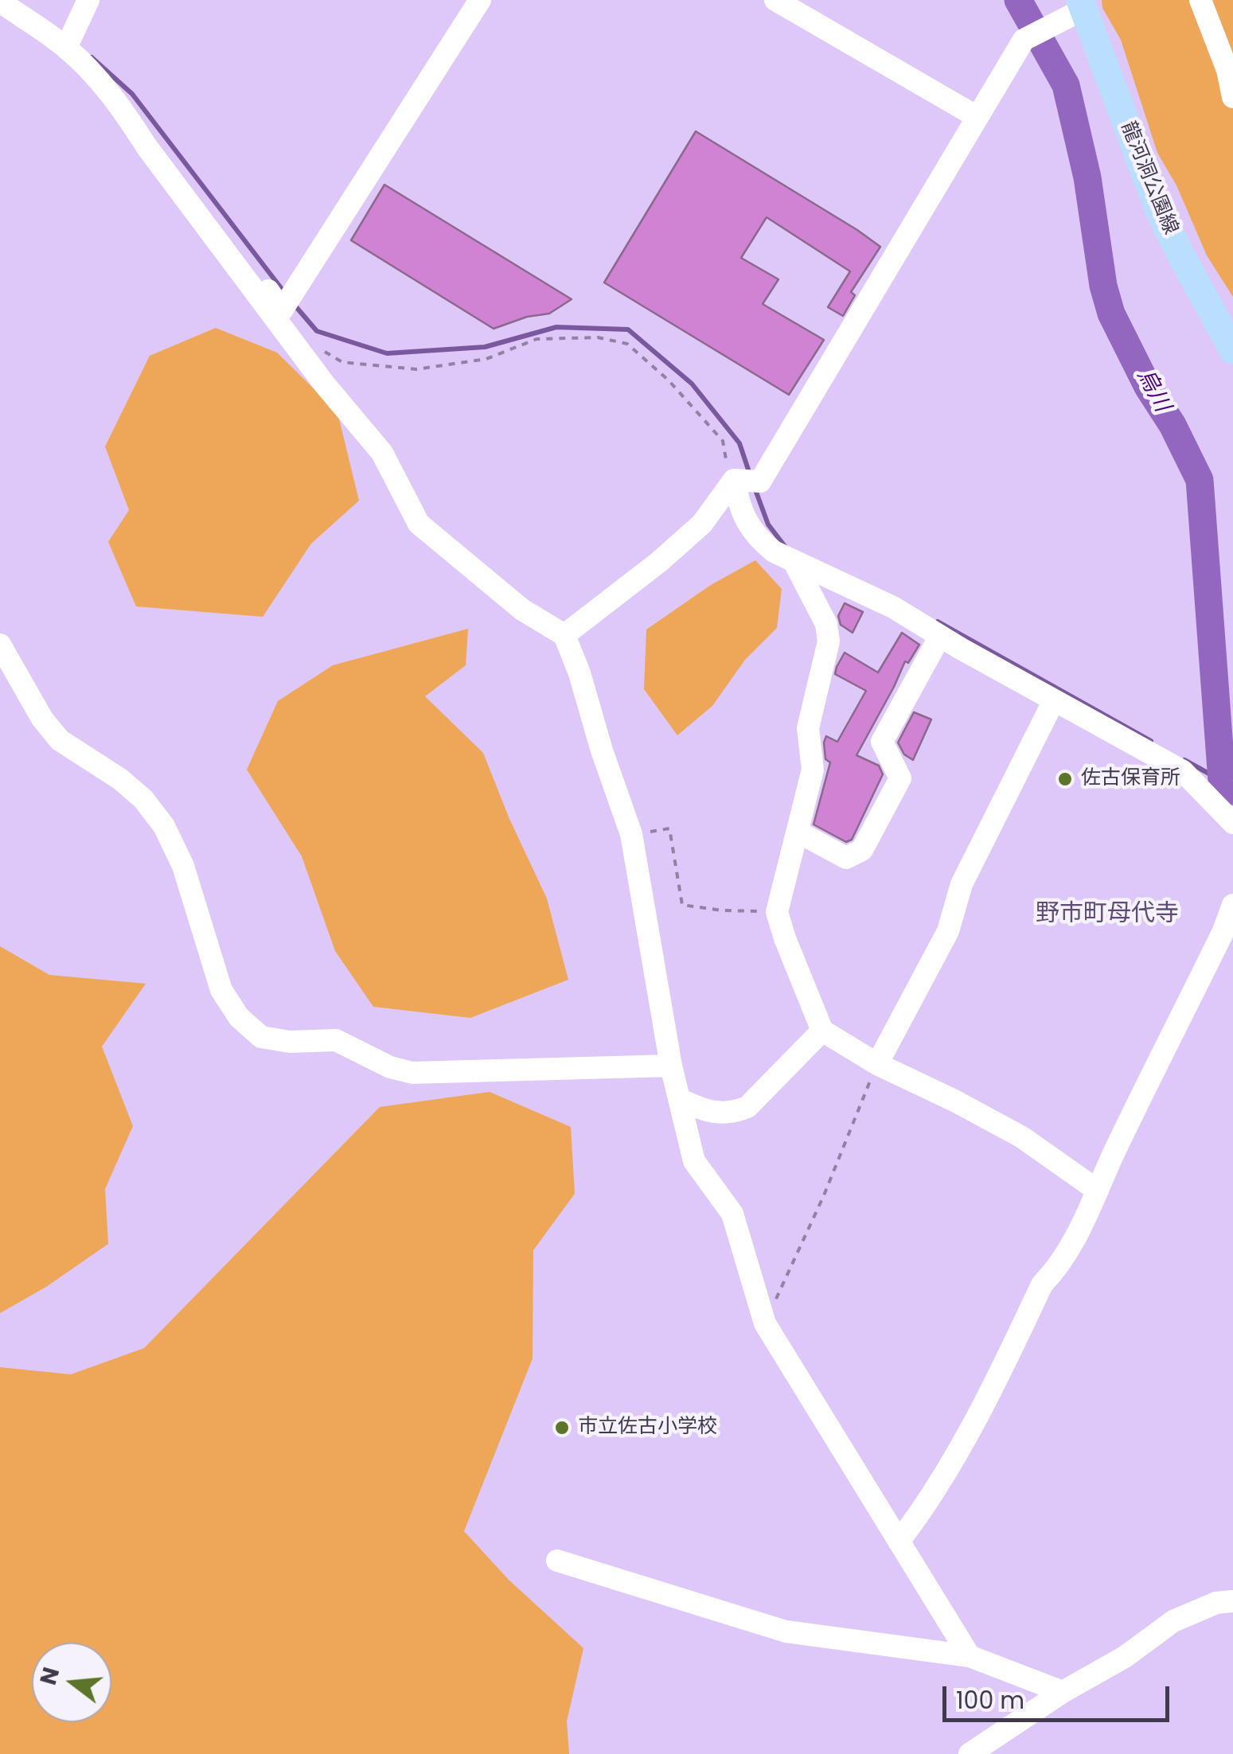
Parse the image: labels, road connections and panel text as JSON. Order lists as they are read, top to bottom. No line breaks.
{"streets":{"main road":["龍河洞公園線"]},"districts":["野市町母代寺"],"water":["烏川"],"places":["佐古保育所","市立佐古小学校"],"scale_bar":"100 m","north":"left"}
